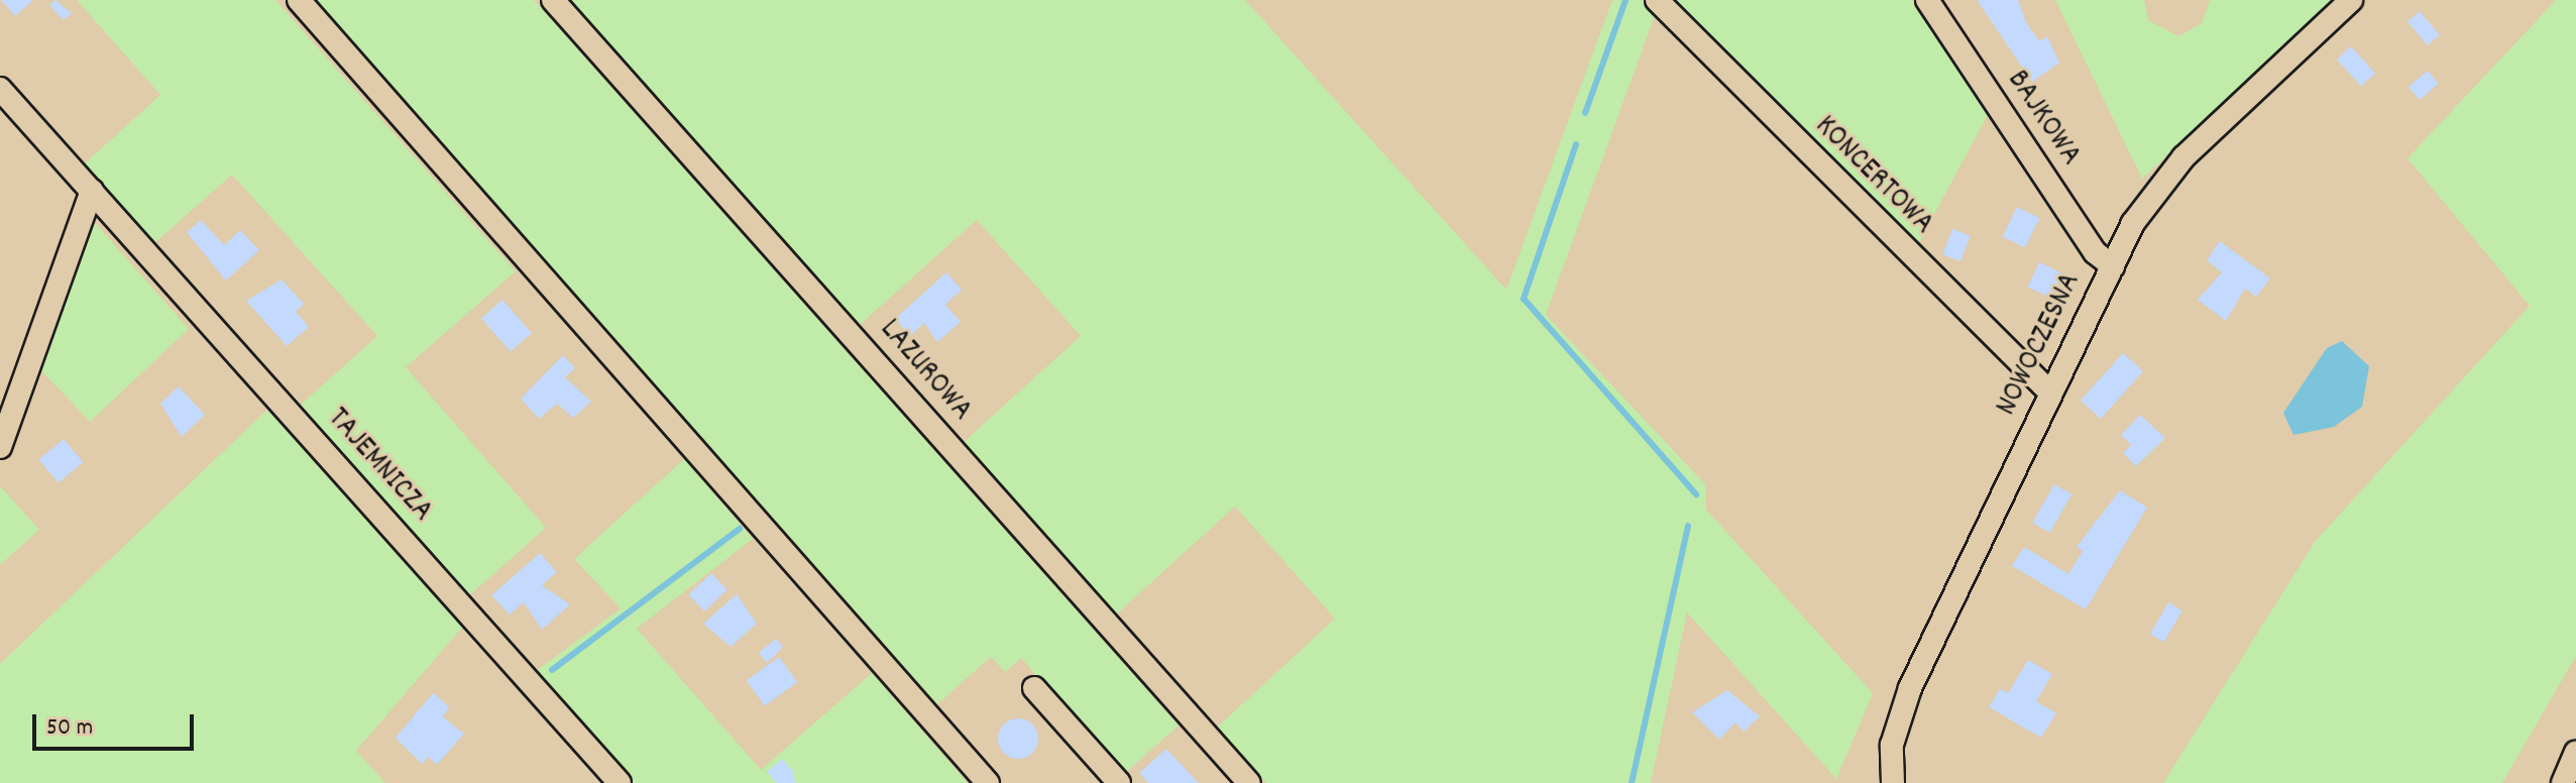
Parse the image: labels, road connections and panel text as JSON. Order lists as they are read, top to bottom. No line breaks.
{"streets":{"street":["BAJKOWA","KONCERTOWA","NOWOCZESNA","LAZUROWA","TAJEMNICZA"]},"crossings":[["BAJKOWA","NOWOCZESNA"],["KONCERTOWA","NOWOCZESNA"]],"scale_bar":"50 m"}
